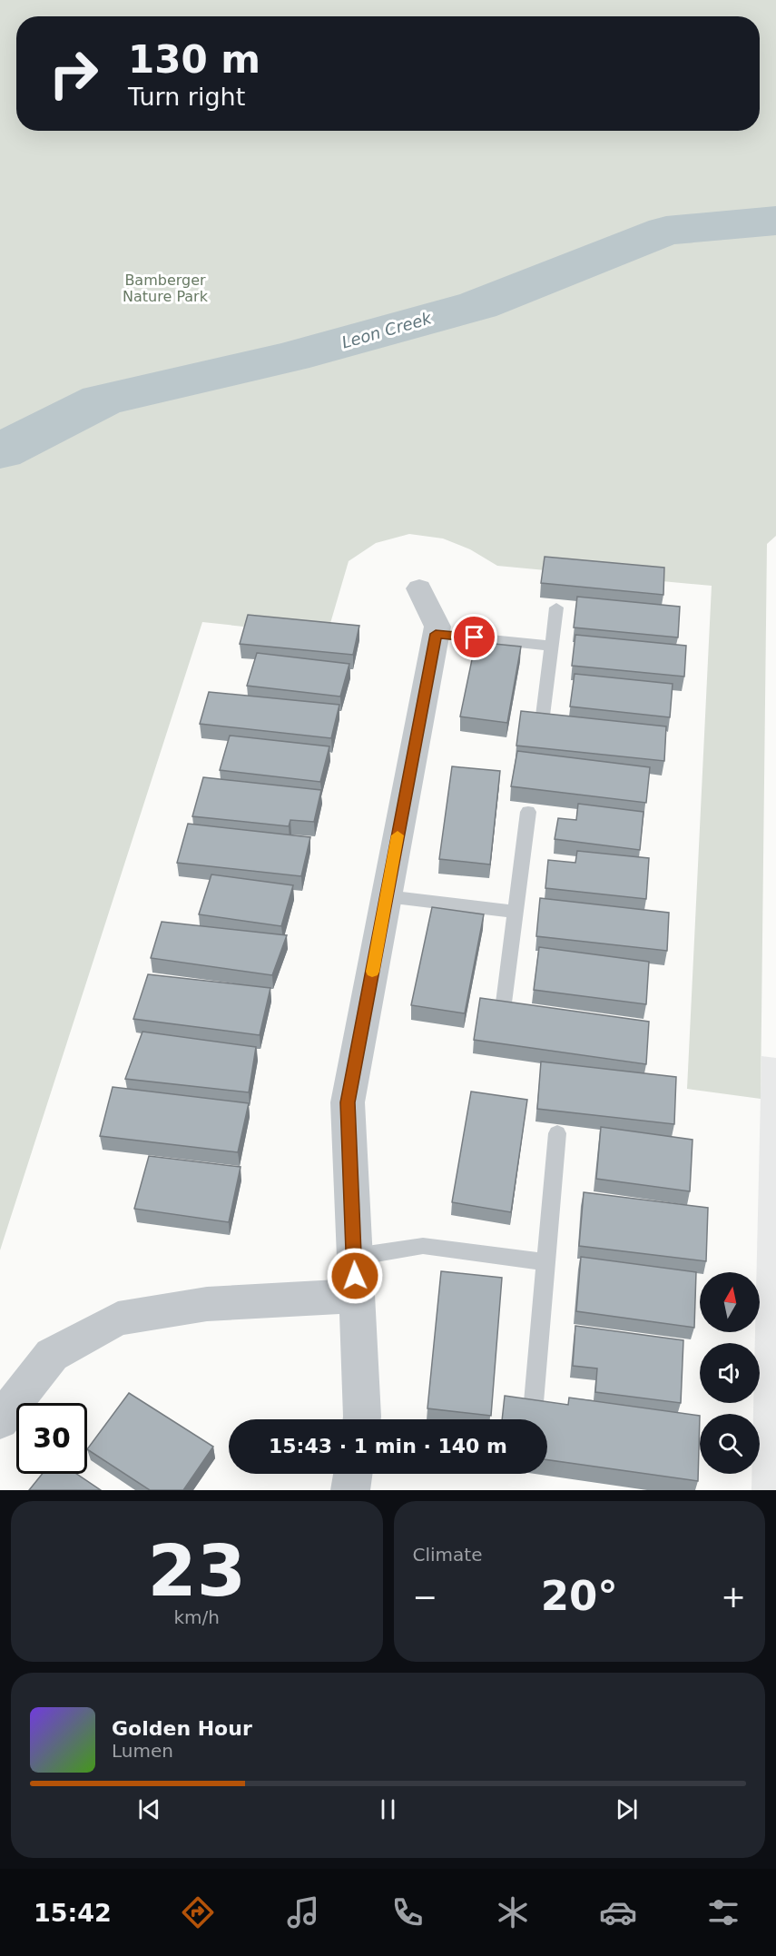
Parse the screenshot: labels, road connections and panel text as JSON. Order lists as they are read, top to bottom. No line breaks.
{"water":["Leon Creek"],"parks":["Bamberger Nature Park"],"north":"top","page":{"turn":["130 m","Turn right"],"limit":"30","trip":"15:43 · 1 min · 140 m","tile":[["23","km/h"],"Climate"],"heat":["−","20°","+"],"song":["Golden Hour","Lumen"],"tabs":"15:42"}}
